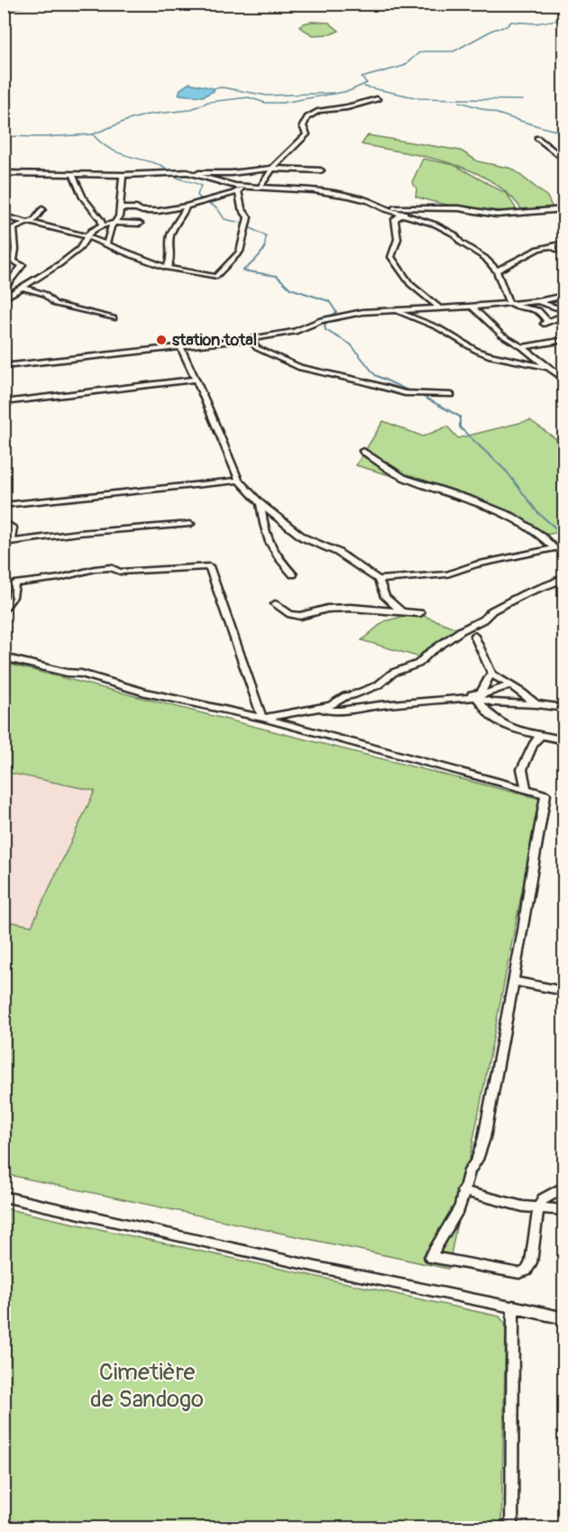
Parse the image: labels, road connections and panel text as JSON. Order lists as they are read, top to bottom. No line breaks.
{"parks":["Cimetière de Sandogo"],"places":["station total"]}
